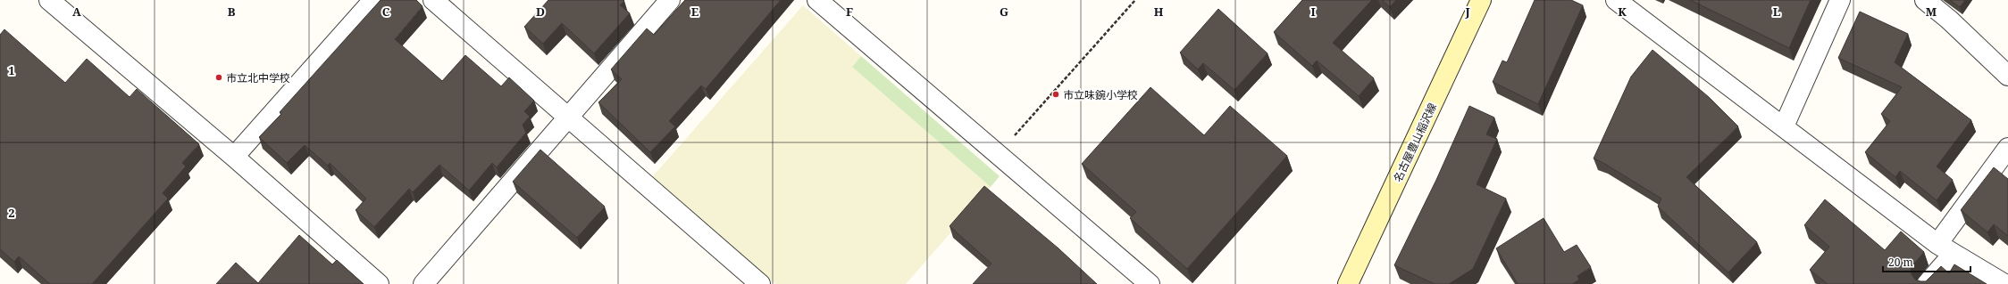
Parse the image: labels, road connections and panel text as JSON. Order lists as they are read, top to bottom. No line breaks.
{"streets":{"main road":["名古屋豊山稲沢線"]},"places":["市立北中学校","市立味鋺小学校"],"scale_bar":"20 m","grid":{"columns":["A","B","C","D","E","F","G","H","I","J","K","L","M"],"rows":["1","2"]}}
